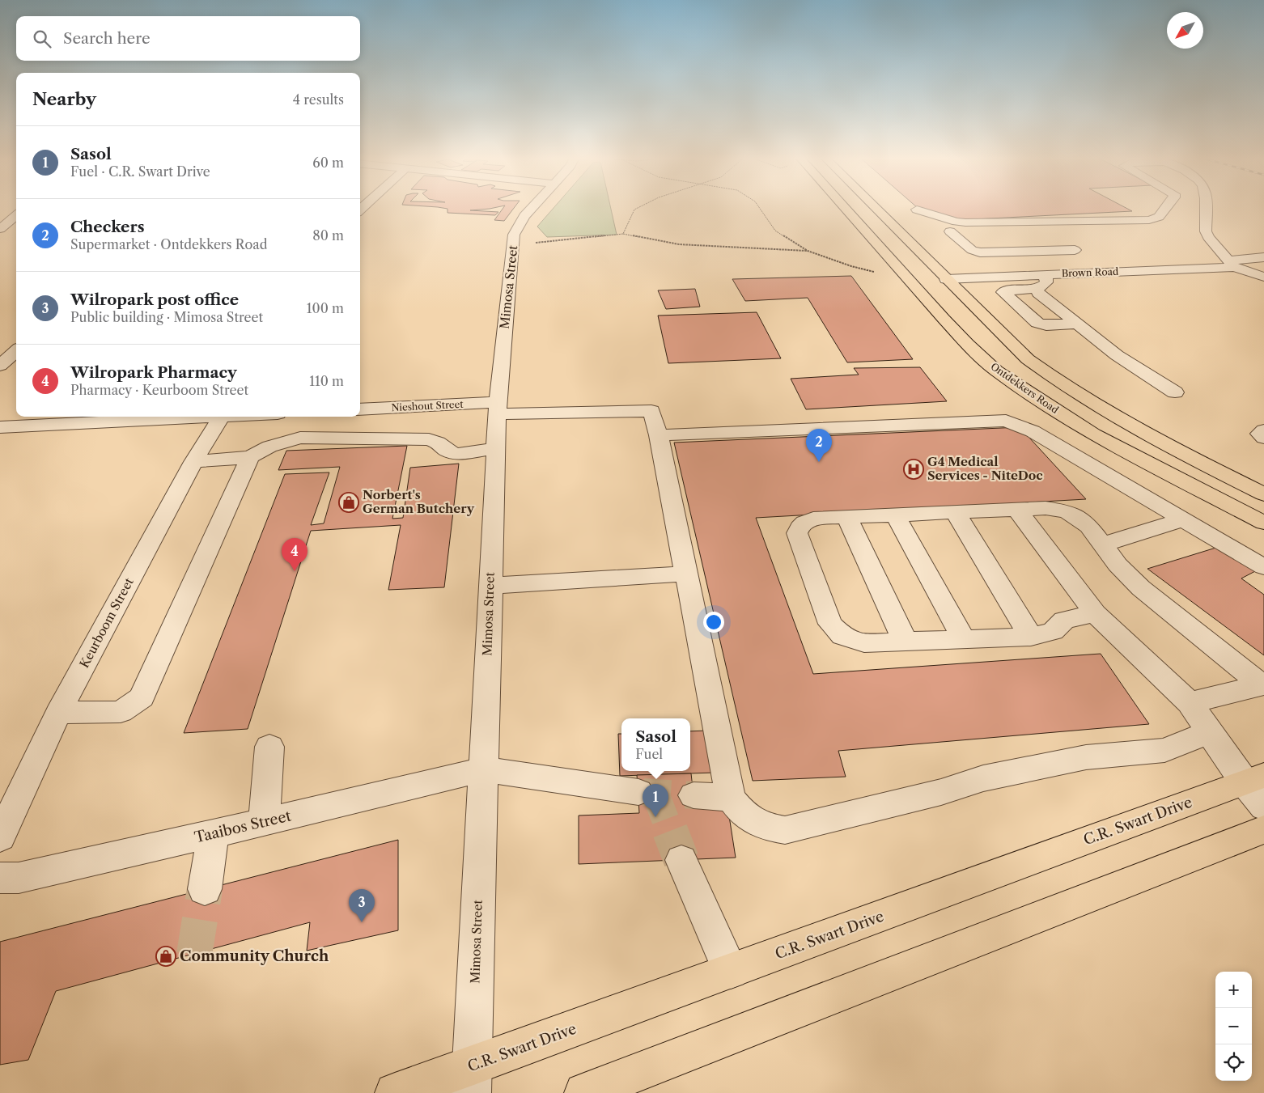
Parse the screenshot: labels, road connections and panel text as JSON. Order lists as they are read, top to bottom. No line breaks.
{"streets":{"main road":["Ontdekkers Road","C.R. Swart Drive"],"street":["Brown Road","Mimosa Street","Nieshout Street","Keurboom Street","Taaibos Street"]},"crossings":[["Mimosa Street","Nieshout Street"],["Mimosa Street","C.R. Swart Drive"],["Mimosa Street","Taaibos Street"]],"places":{"hospital":["G4 Medical Services - NiteDoc"],"shop":["Norbert's German Butchery","Community Church"]},"north":"bottom left","page":{"search":"Search here","heading":["Nearby","4 results"],"list":[{"mark":"1","name":"Sasol","note":"Fuel · C.R. Swart Drive","value":"60 m"},{"mark":"2","name":"Checkers","note":"Supermarket · Ontdekkers Road","value":"80 m"},{"mark":"3","name":"Wilropark post office","note":"Public building · Mimosa Street","value":"100 m"},{"mark":"4","name":"Wilropark Pharmacy","note":"Pharmacy · Keurboom Street","value":"110 m"}],"pins":["2","4","1","3"],"popup":["Sasol","Fuel"],"map_buttons":["+","−"]}}
